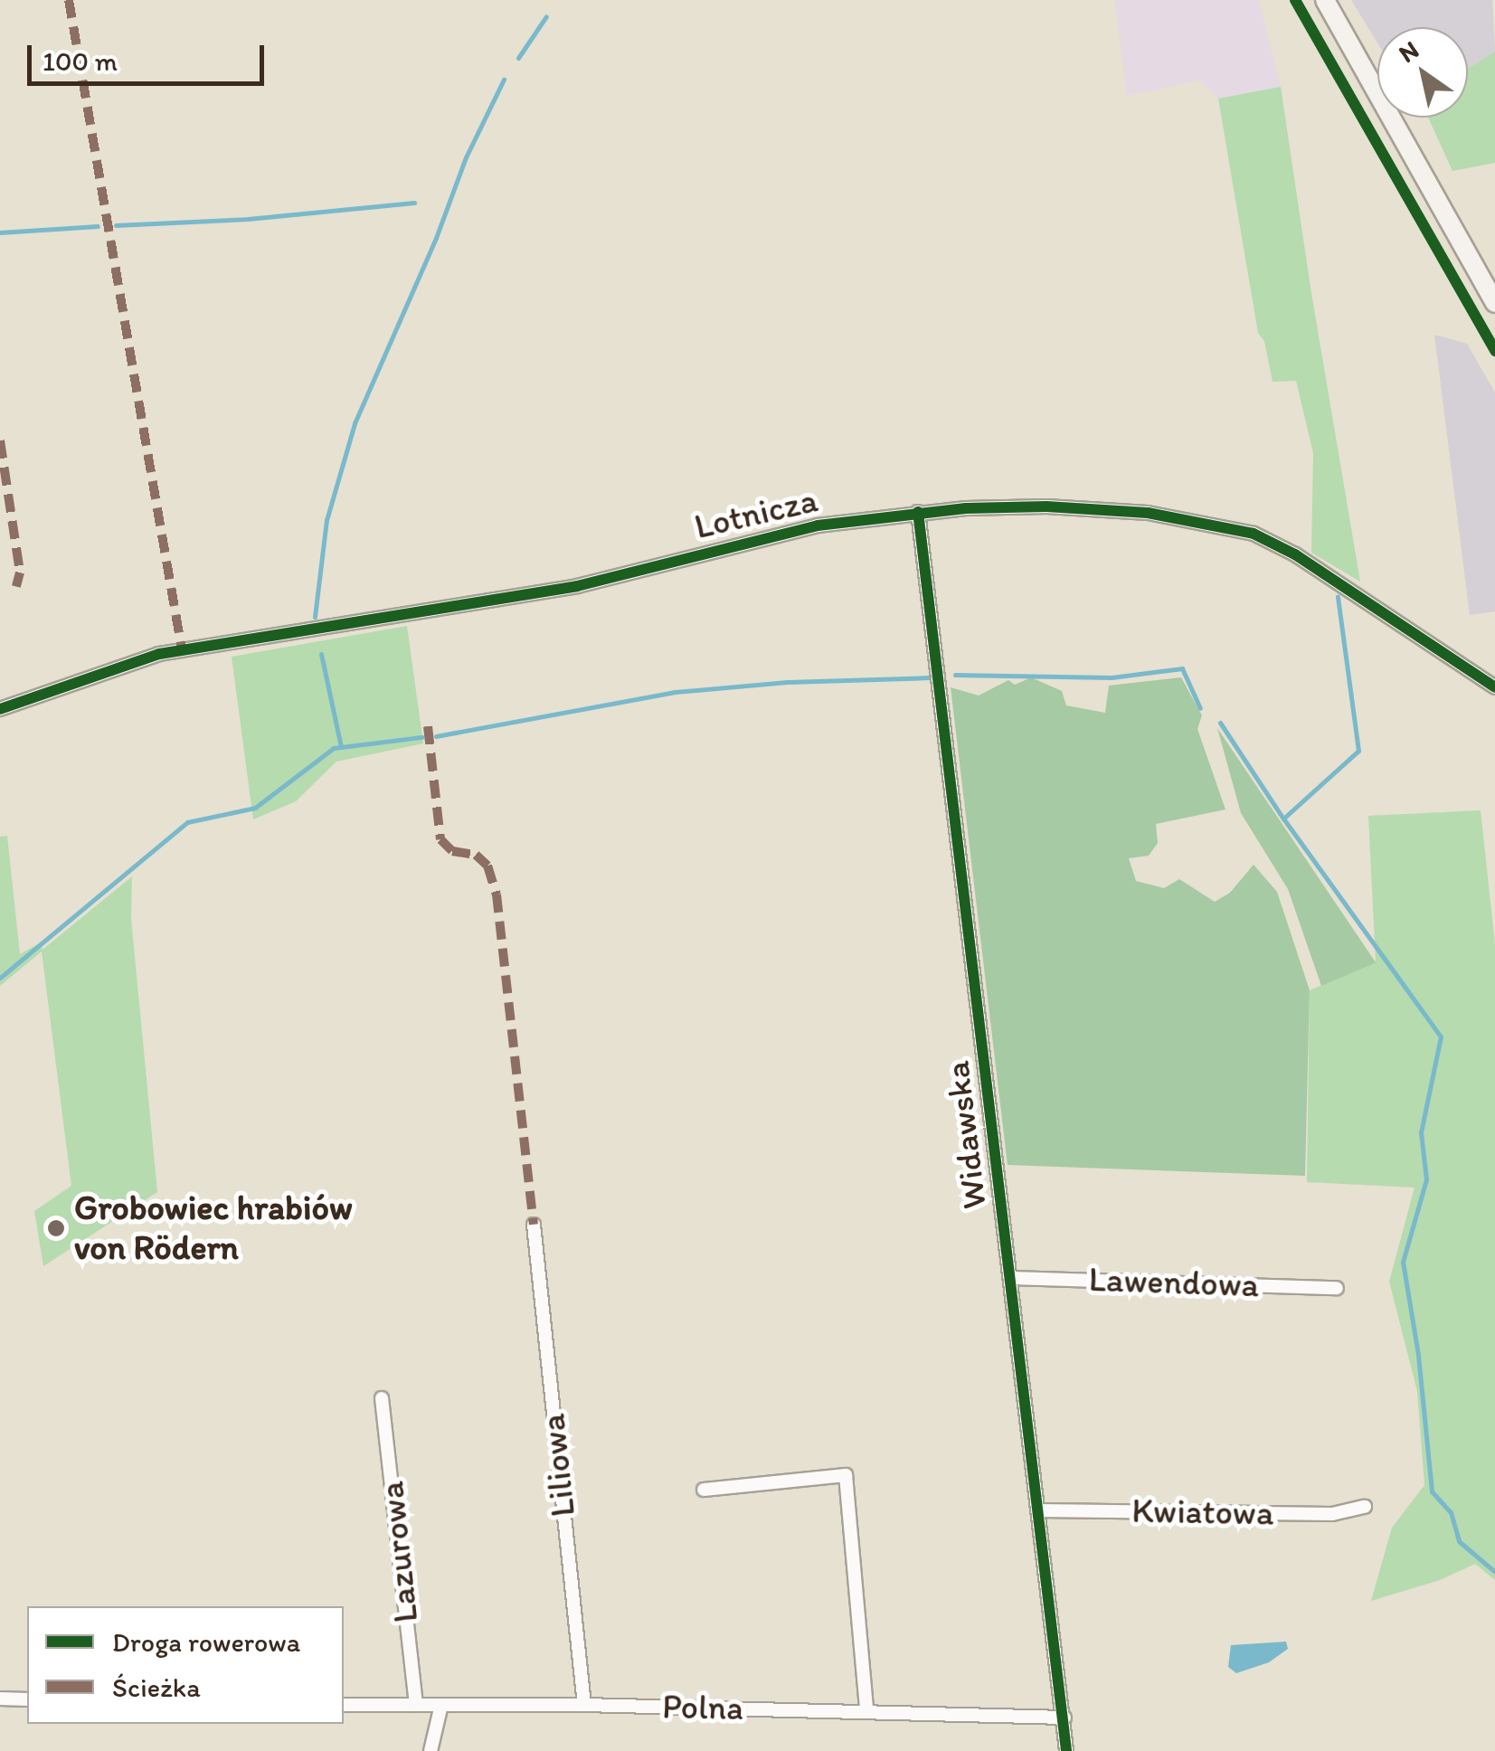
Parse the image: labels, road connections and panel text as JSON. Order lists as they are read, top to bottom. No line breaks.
{"streets":{"street":["Lotnicza","Widawska","Lawendowa","Liliowa","Kwiatowa","Lazurowa","Polna"]},"crossings":[["Lotnicza","Widawska"],["Widawska","Lawendowa"],["Widawska","Kwiatowa"],["Widawska","Polna"],["Liliowa","Polna"],["Lazurowa","Polna"]],"places":["Grobowiec hrabiów von Rödern"],"legend":["Droga rowerowa","Ścieżka"],"scale_bar":"100 m","north":"top left"}
